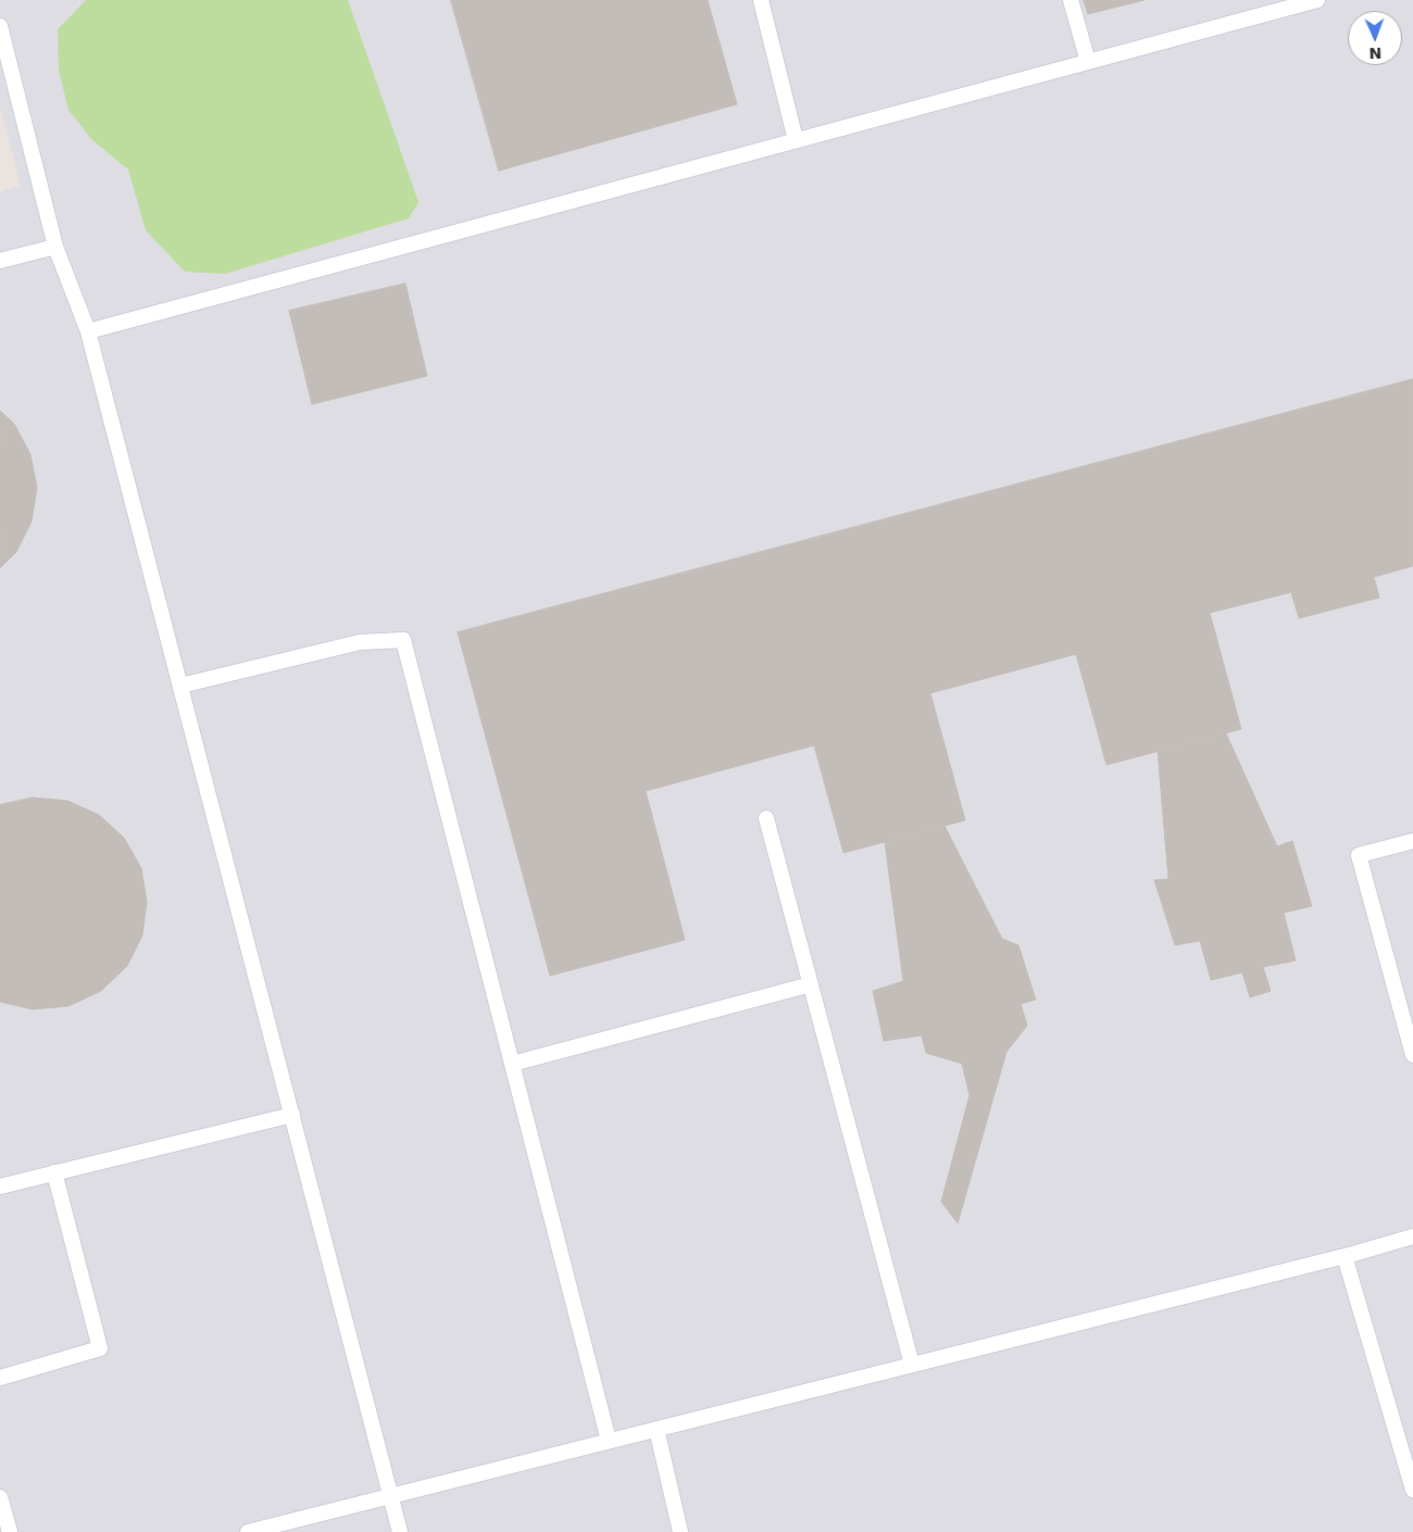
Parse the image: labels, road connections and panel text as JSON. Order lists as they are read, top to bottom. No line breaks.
{"north":"bottom"}
